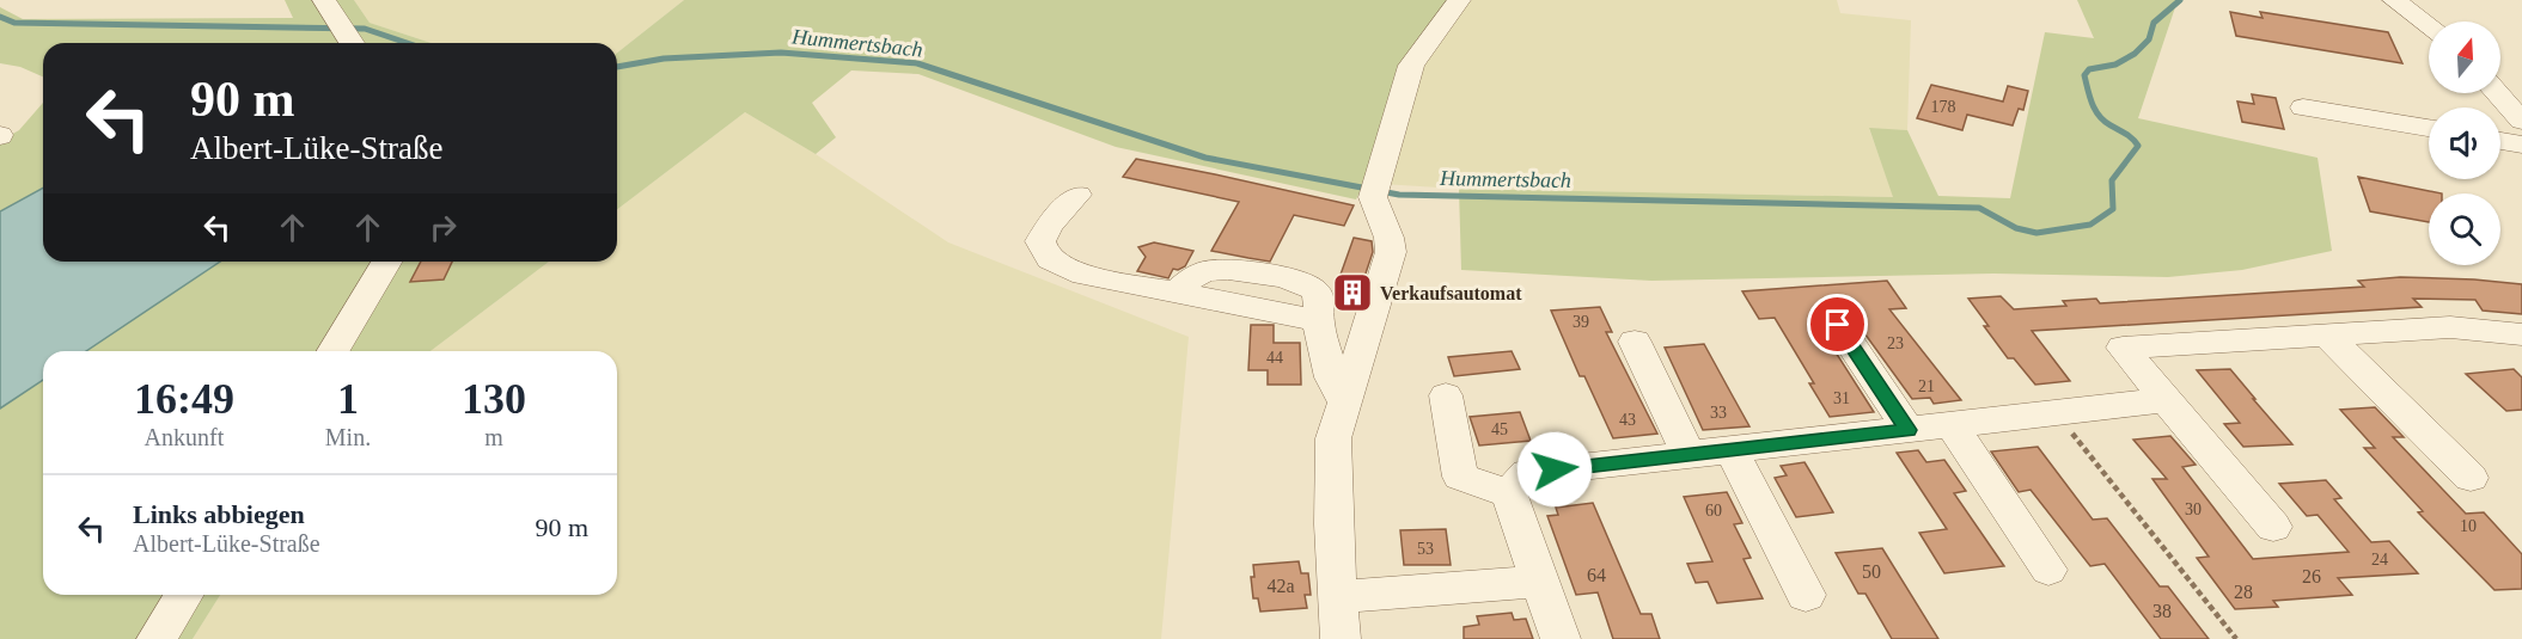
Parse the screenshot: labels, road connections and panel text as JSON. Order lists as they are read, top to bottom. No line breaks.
{"water":["Hummertsbach"],"places":{"building":["Verkaufsautomat"]},"house_numbers":["178","39","23","44","21","31","33","43","45","30","60","10","53","24","50","64","26","42a","28","38"],"north":"top","page":{"turn":["90 m","Albert-Lüke-Straße"],"eta":["16:49","Ankunft","1","Min.","130","m"],"list":[{"name":"Links abbiegen","note":"Albert-Lüke-Straße","value":"90 m"}]}}
